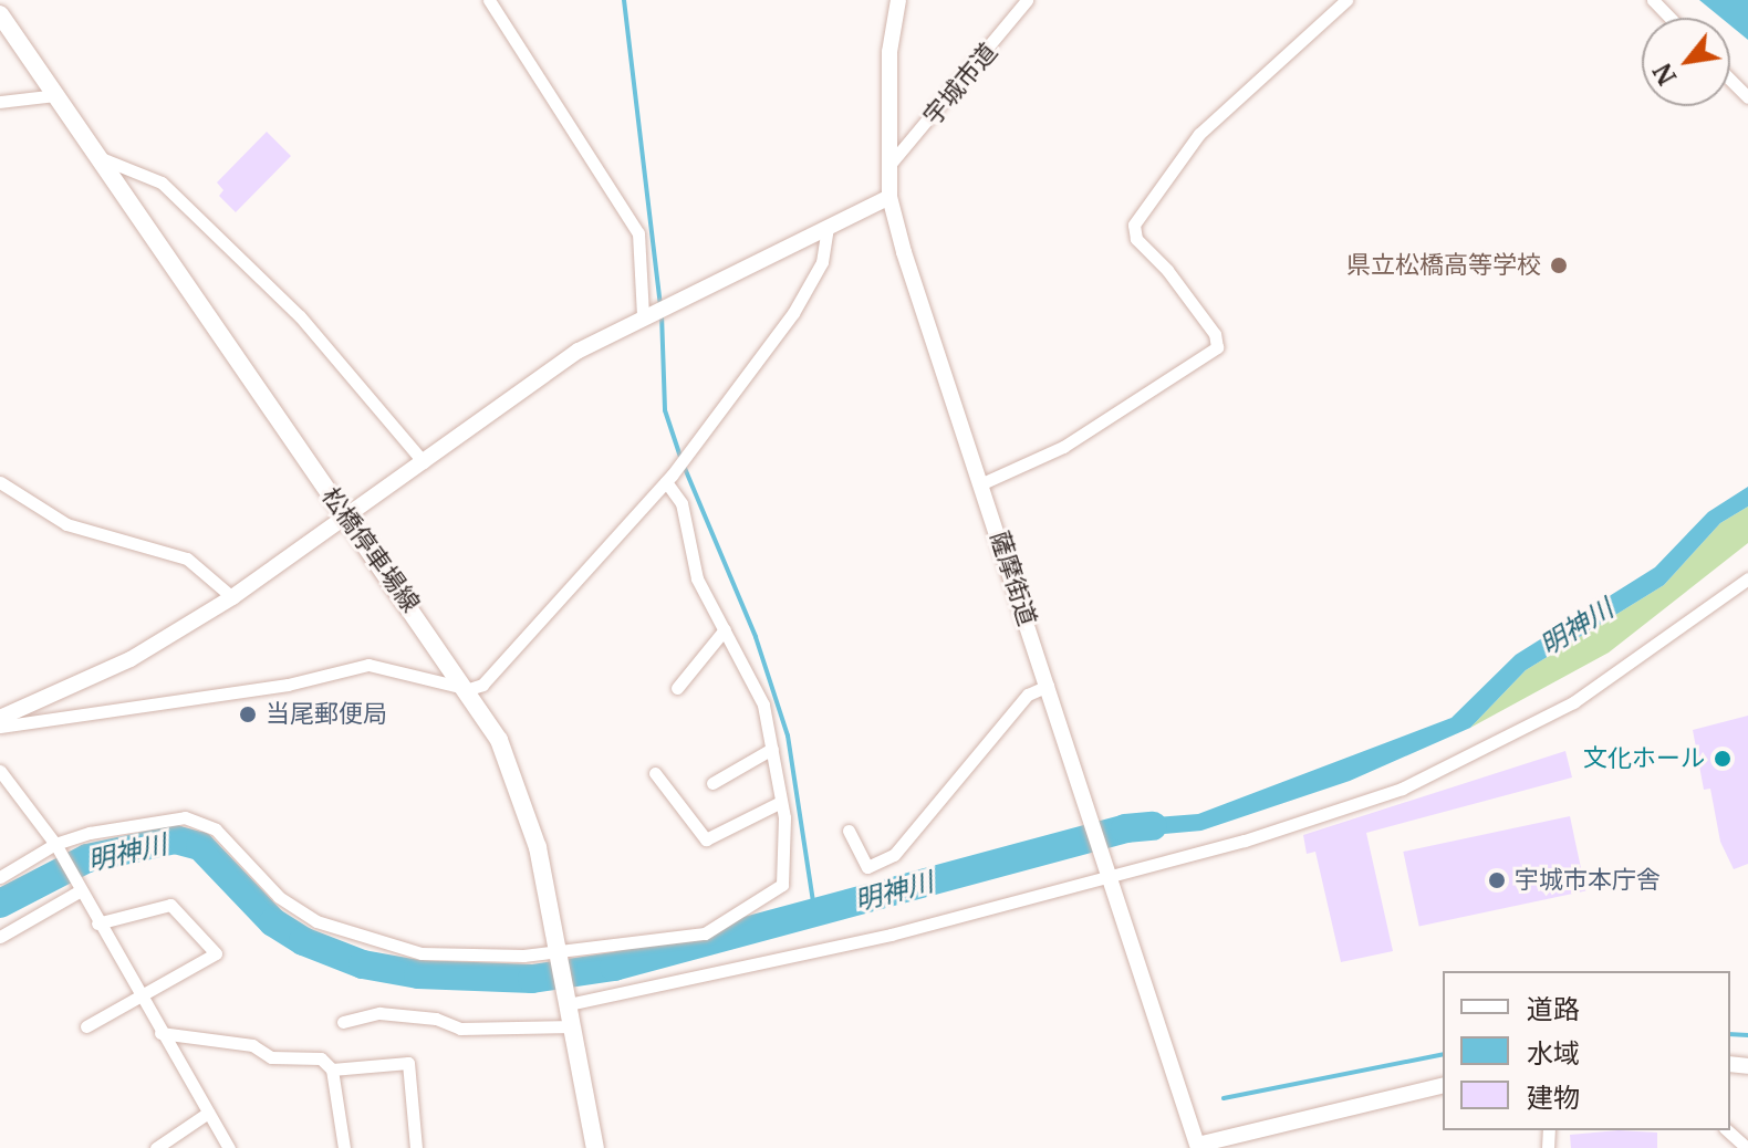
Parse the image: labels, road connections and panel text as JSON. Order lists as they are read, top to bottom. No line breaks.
{"streets":{"main road":["松橋停車場線"],"street":["宇城市道","薩摩街道"]},"crossings":[["宇城市道","薩摩街道"]],"water":["明神川"],"places":["県立松橋高等学校","当尾郵便局","文化ホール","宇城市本庁舎"],"legend":["道路","水域","建物"],"north":"bottom left"}
